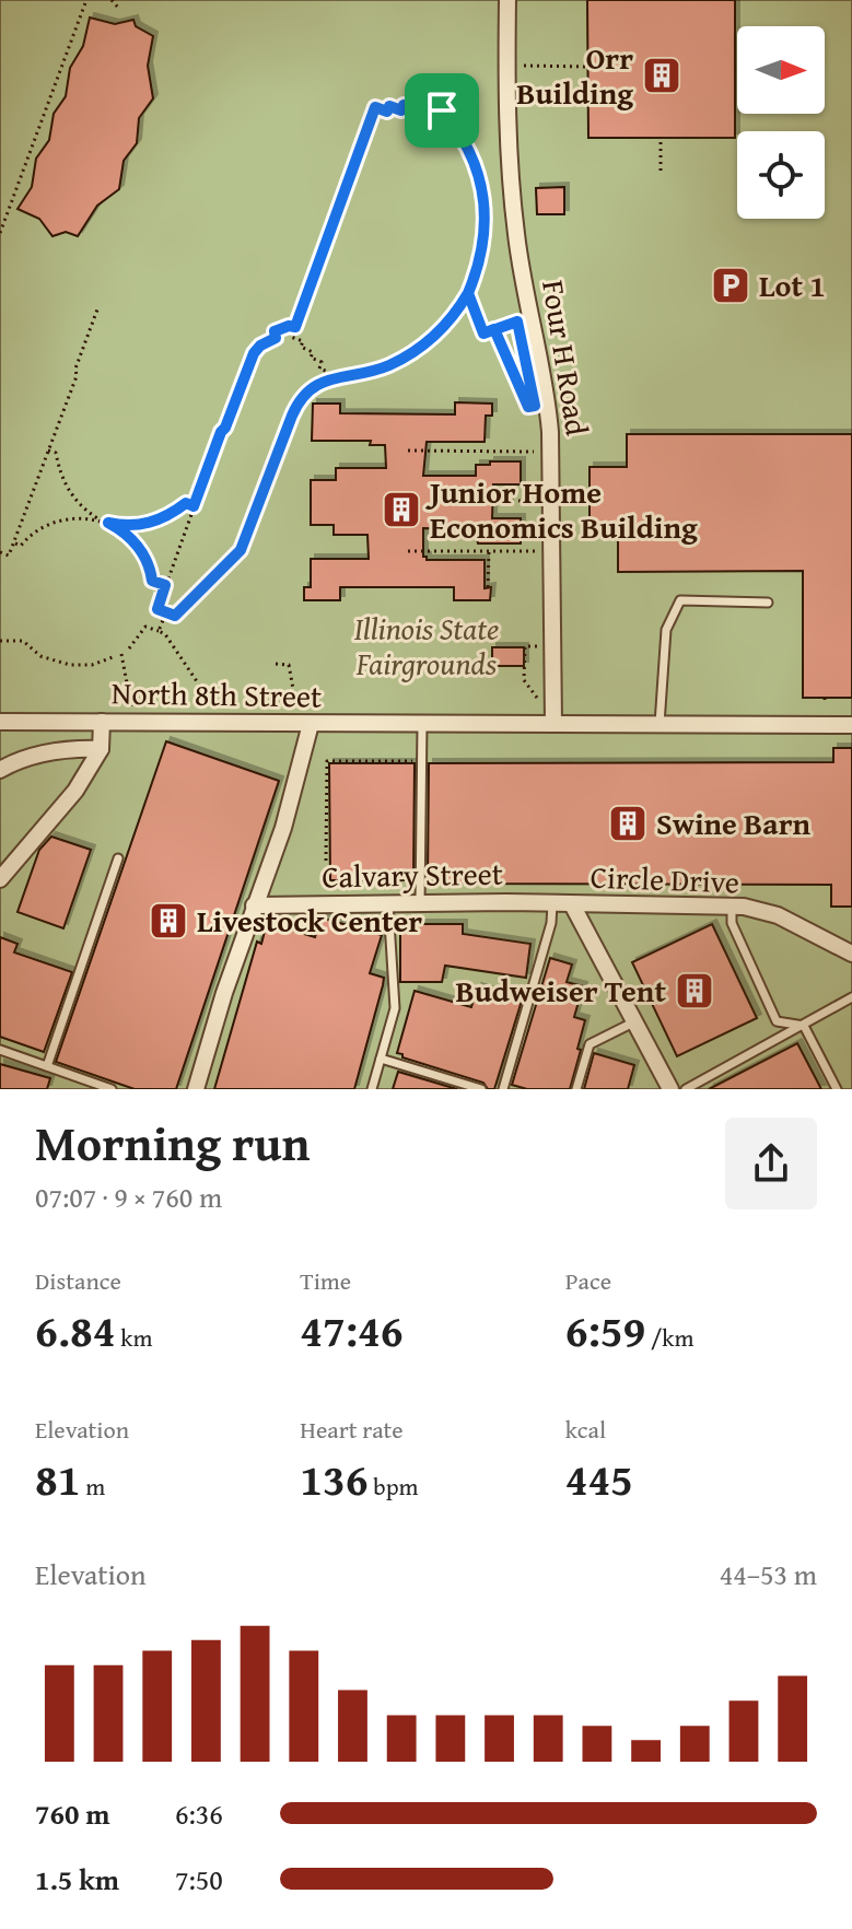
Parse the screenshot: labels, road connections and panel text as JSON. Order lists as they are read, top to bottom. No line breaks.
{"streets":{"street":["Four H Road","North 8th Street","Calvary Street","Circle Drive"]},"crossings":[["Four H Road","North 8th Street"],["Calvary Street","Circle Drive"]],"parks":["Illinois State Fairgrounds"],"places":{"building":["Orr Building","Junior Home Economics Building","Swine Barn","Livestock Center","Budweiser Tent"],"parking":["Lot 1"]},"north":"right","page":{"heading":["Morning run","07:07 · 9 × 760 m"],"stats":[["Distance","6.84 km"],["Time","47:46"],["Pace","6:59 /km"],["Elevation","81 m"],["Heart rate","136 bpm"],["kcal","445"]],"chart":["Elevation","44–53 m"],"list":[{"name":"760 m","note":"6:36"},{"name":"1.5 km","note":"7:50"}]}}
